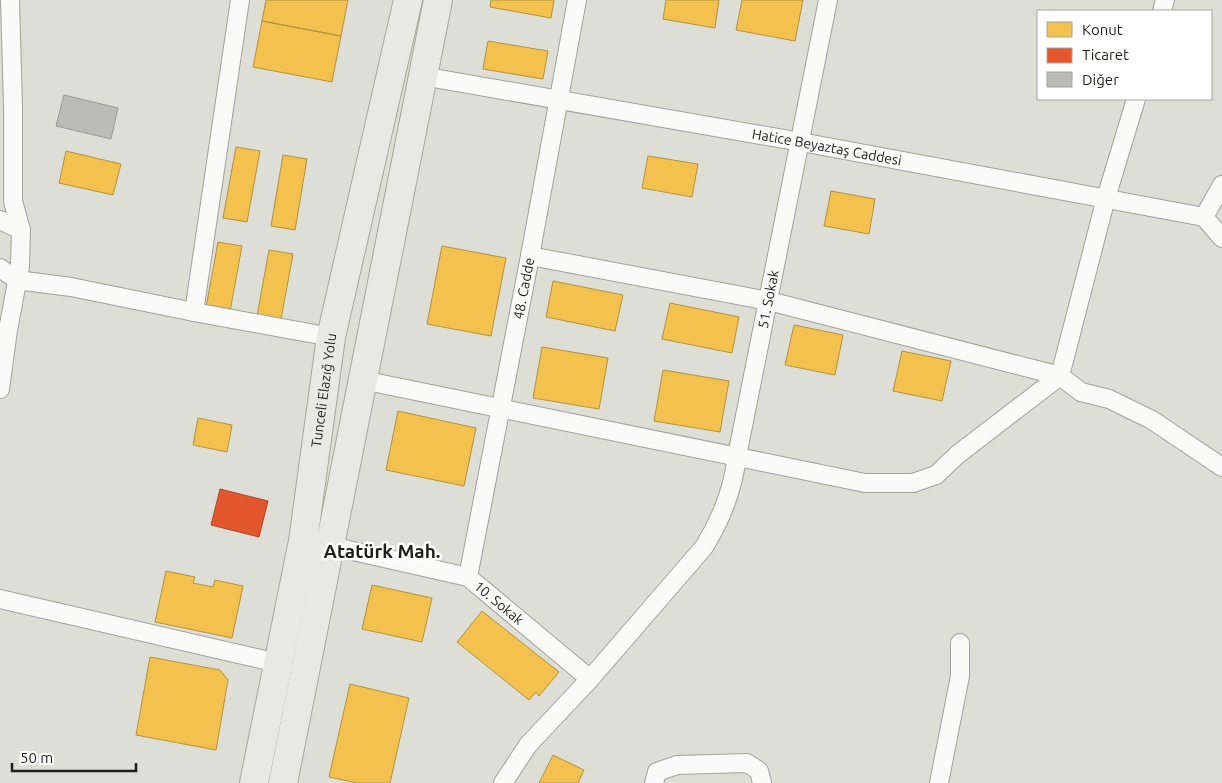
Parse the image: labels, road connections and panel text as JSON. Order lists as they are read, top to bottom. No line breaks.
{"streets":{"main road":["Tunceli Elazığ Yolu"],"street":["Hatice Beyaztaş Caddesi","48. Cadde","51. Sokak","10. Sokak"]},"crossings":[["Hatice Beyaztaş Caddesi","48. Cadde"],["Hatice Beyaztaş Caddesi","51. Sokak"],["Hatice Beyaztaş Caddesi","Tunceli Elazığ Yolu"],["48. Cadde","10. Sokak"],["51. Sokak","10. Sokak"],["Tunceli Elazığ Yolu","10. Sokak"]],"districts":["Atatürk Mah."],"legend":["Konut","Ticaret","Diğer"],"scale_bar":"50 m"}
